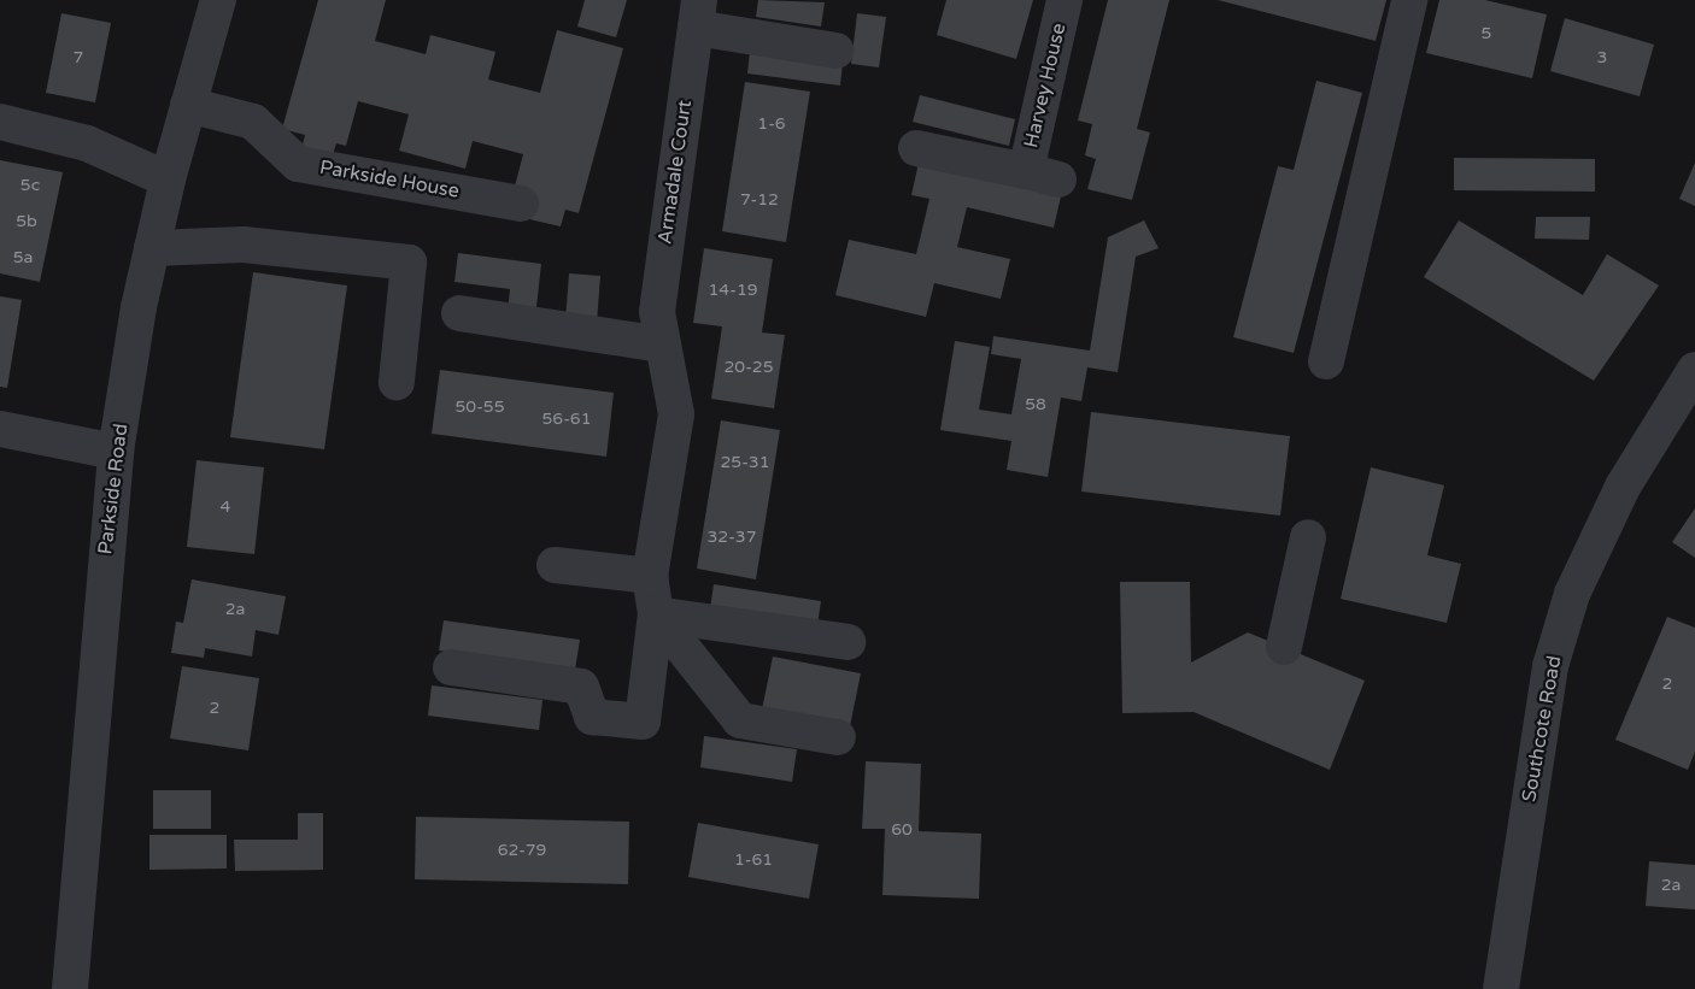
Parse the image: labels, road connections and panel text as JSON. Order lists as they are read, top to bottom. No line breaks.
{"streets":{"street":["Harvey House","Armadale Court","Parkside House","Parkside Road","Southcote Road"]},"crossings":[["Parkside House","Parkside Road"]],"house_numbers":["5","7","3","1-6","5c","7-12","5b","5a","14-19","20-25","58","50-55","56-61","25-31","4","32-37","2a","2","2","60","62-79","1-61","2a"]}
